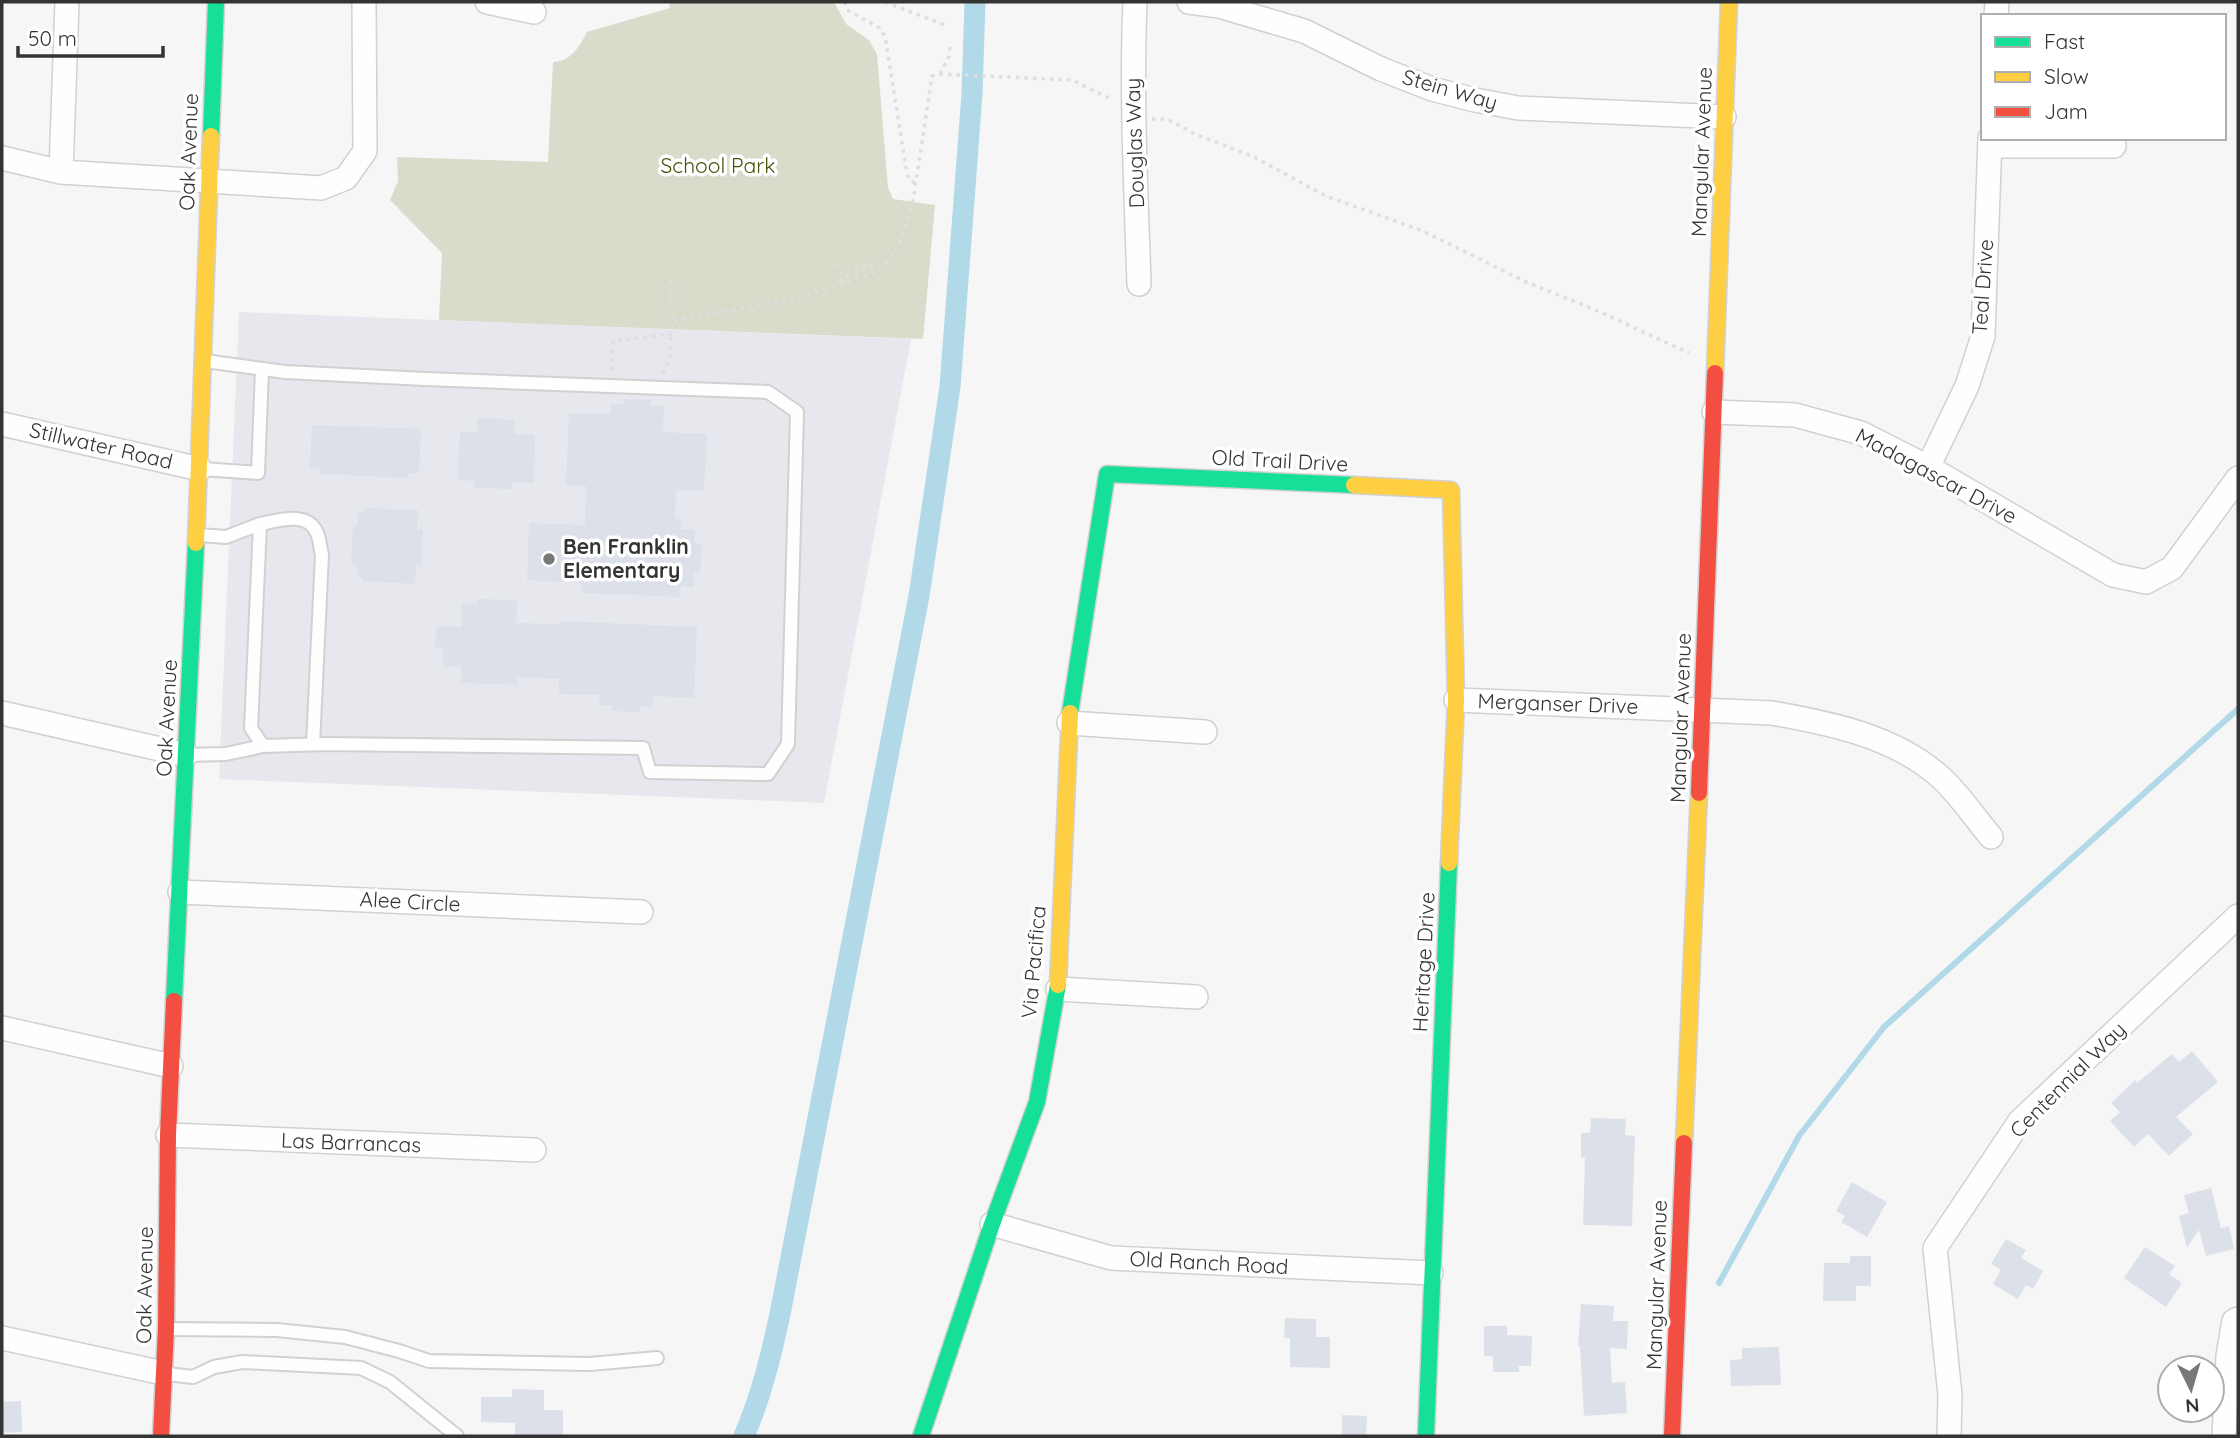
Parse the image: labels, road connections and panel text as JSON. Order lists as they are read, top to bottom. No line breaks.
{"streets":{"street":["Stein Way","Douglas Way","Oak Avenue","Mangular Avenue","Teal Drive","Stillwater Road","Old Trail Drive","Madagascar Drive","Merganser Drive","Alee Circle","Via Pacifica","Heritage Drive","Centennial Way","Las Barrancas","Old Ranch Road"]},"crossings":[["Stein Way","Mangular Avenue"],["Oak Avenue","Stillwater Road"],["Oak Avenue","Alee Circle"],["Oak Avenue","Las Barrancas"],["Mangular Avenue","Madagascar Drive"],["Mangular Avenue","Merganser Drive"],["Teal Drive","Madagascar Drive"],["Old Trail Drive","Via Pacifica"],["Old Trail Drive","Heritage Drive"],["Merganser Drive","Heritage Drive"],["Via Pacifica","Old Ranch Road"],["Heritage Drive","Old Ranch Road"]],"parks":["School Park"],"places":["Ben Franklin Elementary"],"legend":["Fast","Slow","Jam"],"scale_bar":"50 m","north":"bottom"}
